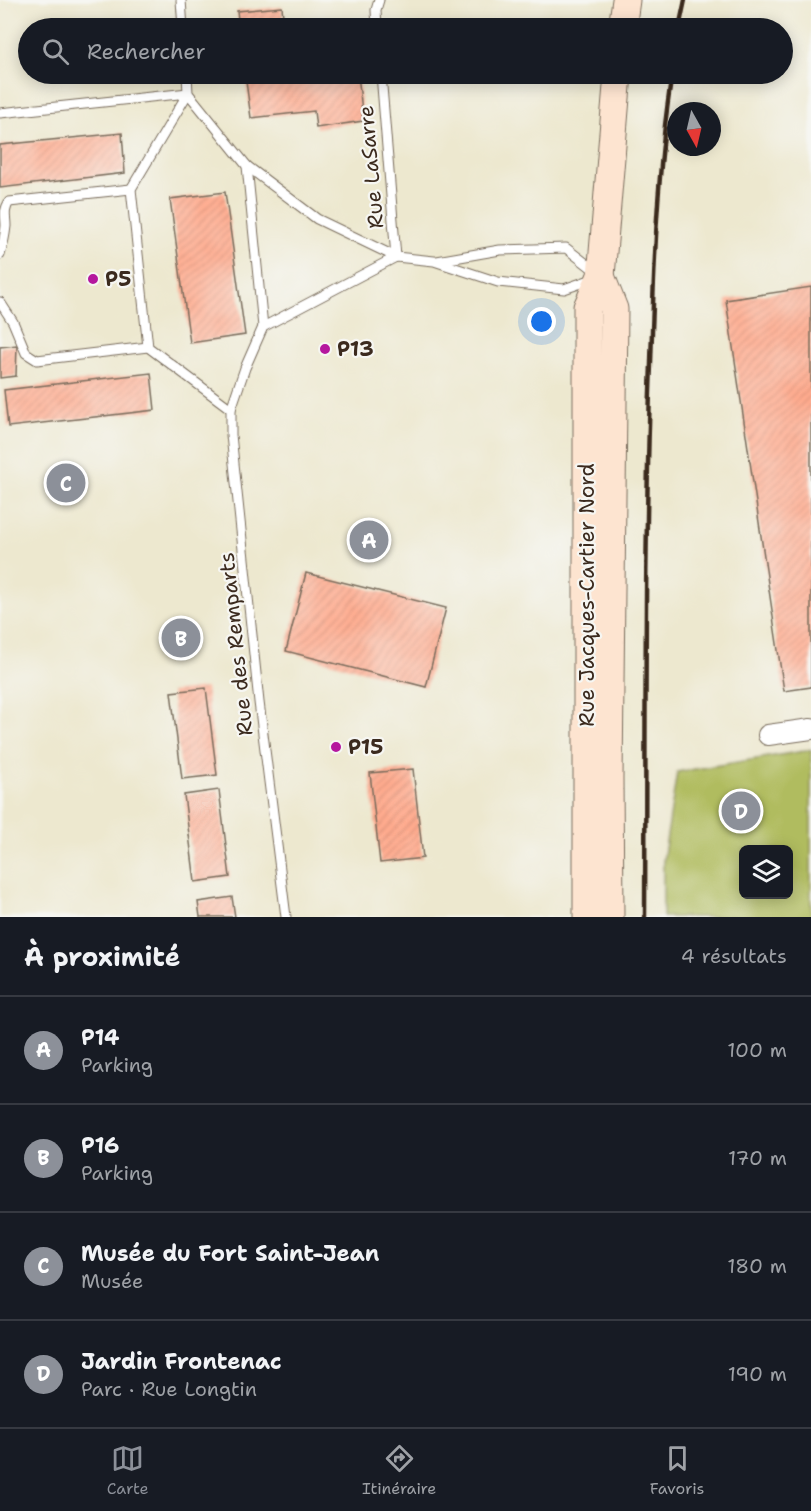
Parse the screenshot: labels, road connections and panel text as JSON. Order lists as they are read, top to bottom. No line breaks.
{"streets":{"street":["Rue Jacques-Cartier Nord"],"lane":["Rue LaSarre","Rue des Remparts"]},"places":["P5","P13","P15"],"north":"bottom","page":{"search":"Rechercher","pins":["C","A","B","D"],"heading":["À proximité","4 résultats"],"list":[{"mark":"A","name":"P14","note":"Parking","value":"100 m"},{"mark":"B","name":"P16","note":"Parking","value":"170 m"},{"mark":"C","name":"Musée du Fort Saint-Jean","note":"Musée","value":"180 m"},{"mark":"D","name":"Jardin Frontenac","note":"Parc · Rue Longtin","value":"190 m"}],"nav":["Carte","Itinéraire","Favoris"]}}
